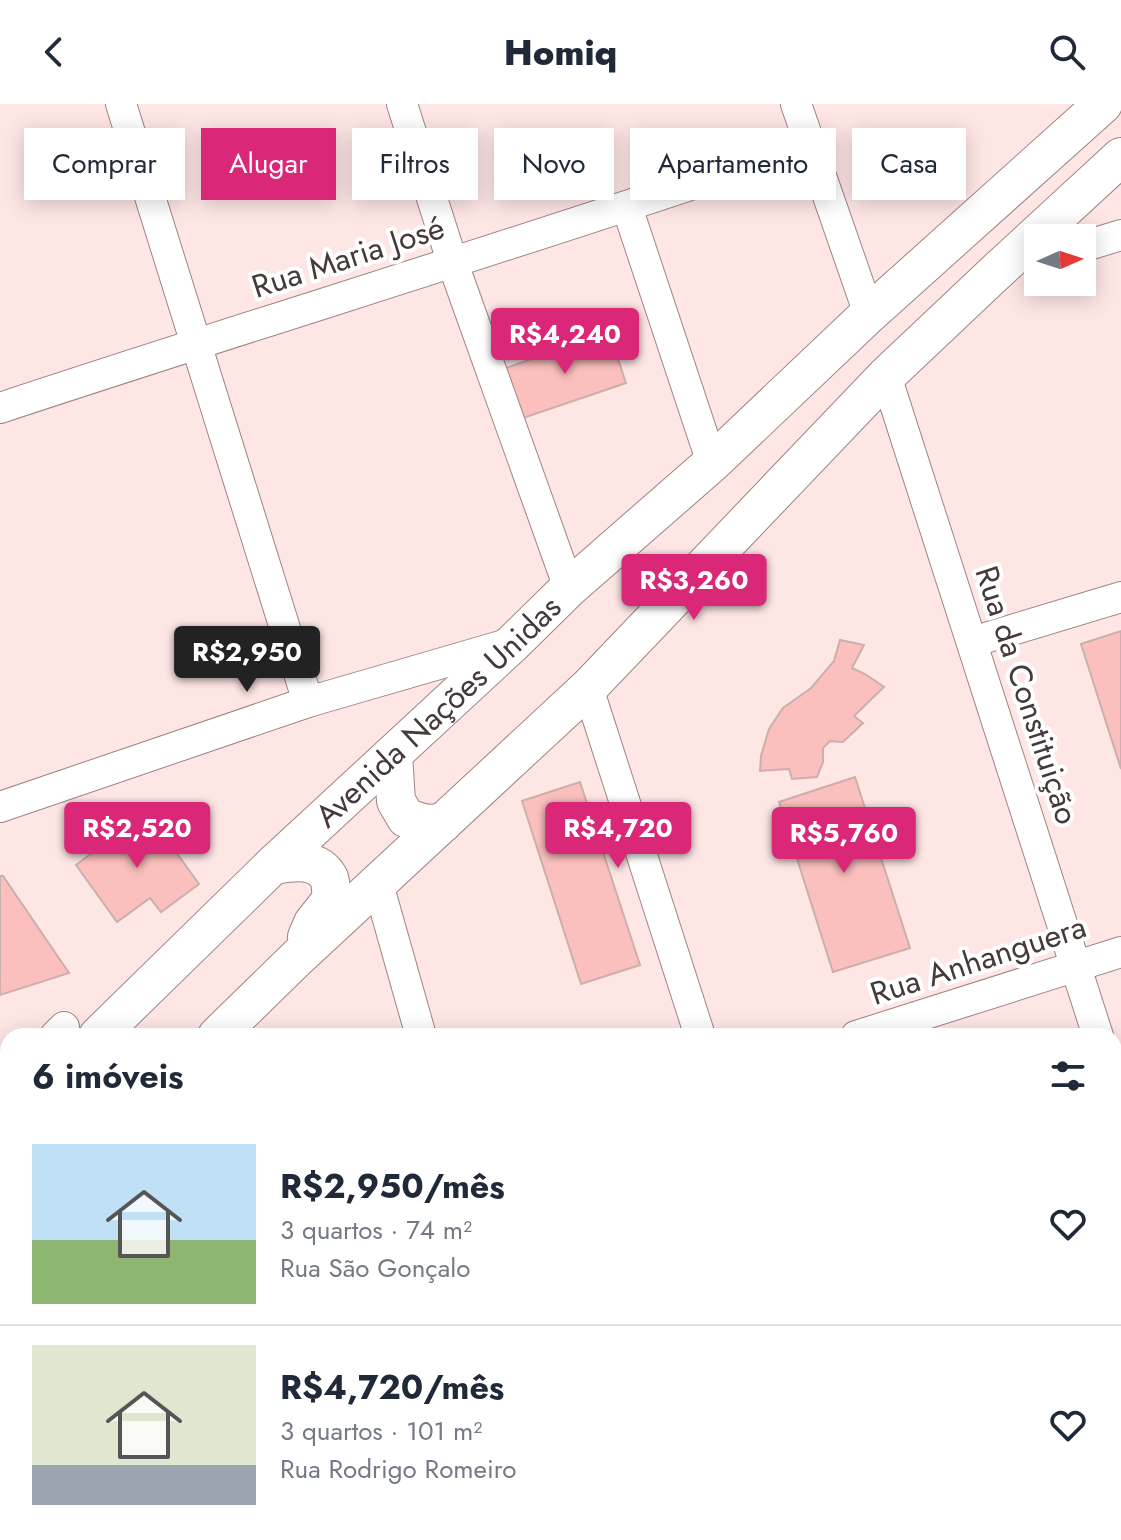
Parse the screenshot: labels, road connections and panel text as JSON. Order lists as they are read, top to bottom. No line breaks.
{"streets":{"main road":["Avenida Nações Unidas"],"street":["Rua Maria José","Rua da Constituição","Rua Anhanguera"]},"crossings":[["Rua da Constituição","Rua Anhanguera"]],"north":"right","page":{"header":"Homiq","chip":["Comprar","Alugar","Filtros","Novo","Apartamento","Casa"],"price":["R$4,240","R$3,260","R$2,950","R$2,520","R$4,720","R$5,760"],"heading":"6 imóveis","list":[{"name":"R$2,950/mês","note":"3 quartos · 74 m² · Rua São Gonçalo"},{"name":"R$4,720/mês","note":"3 quartos · 101 m² · Rua Rodrigo Romeiro"}]}}
